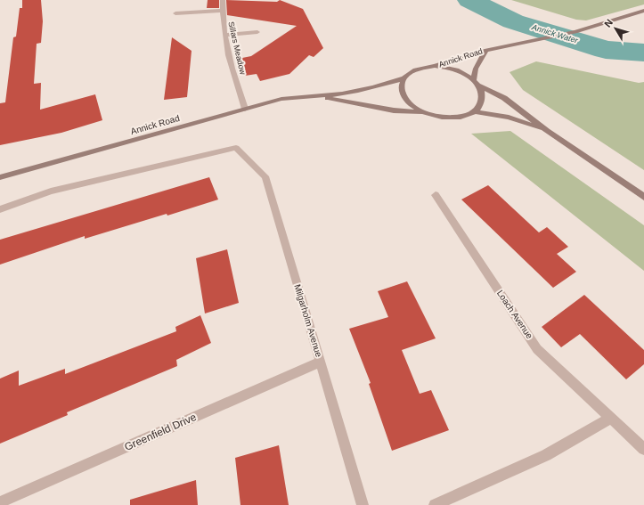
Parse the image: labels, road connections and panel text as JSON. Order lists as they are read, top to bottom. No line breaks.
{"streets":{"main road":["Annick Road"],"street":["Sillars Meadow","Loach Avenue","Milgarholm Avenue","Greenfield Drive"]},"crossings":[["Sillars Meadow","Annick Road"],["Milgarholm Avenue","Greenfield Drive"]],"water":["Annick Water"],"north":"top left"}
